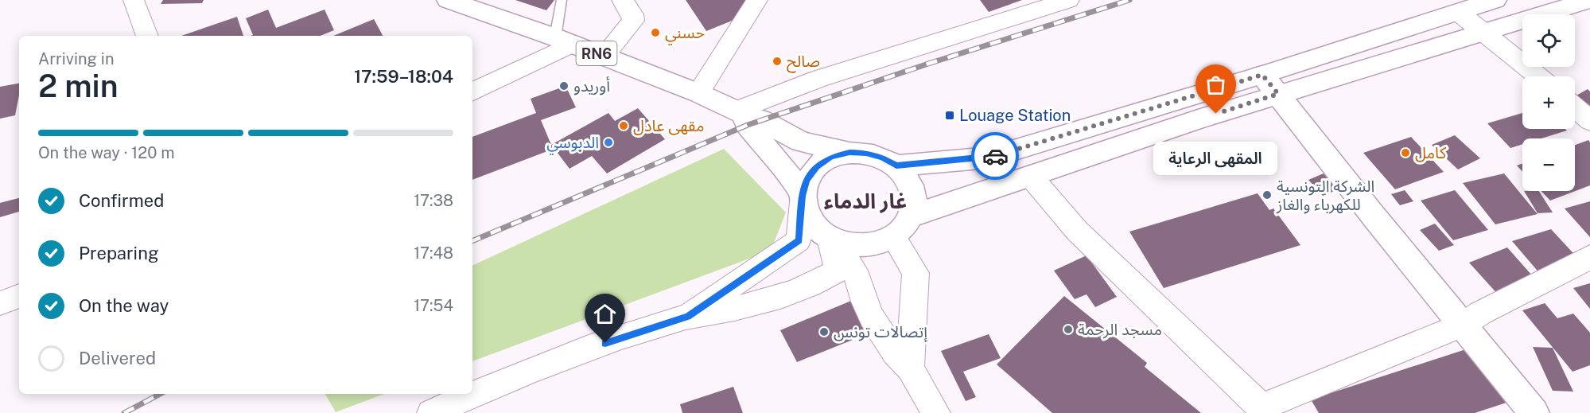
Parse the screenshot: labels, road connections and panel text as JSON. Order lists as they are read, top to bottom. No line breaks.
{"streets":{"main road":["RN6"]},"districts":["غار الدماء"],"places":{"other":["حسني","صالح","أوريدو","المقهى الرعاية","مقهى عادل","الدبوسي","كامل","الشركة التونسية للكهرباء والغاز","مسجد الرحمة","إتصالات تونس"],"transit":["Louage Station"]},"page":{"map_buttons":["+","−"],"heading":["2 min","Arriving in","17:59–18:04"],"bar":"On the way · 120 m","bubble":"المقهى الرعاية","list":[["Confirmed","17:38"],["Preparing","17:48"],["On the way","17:54"],"Delivered"]}}
